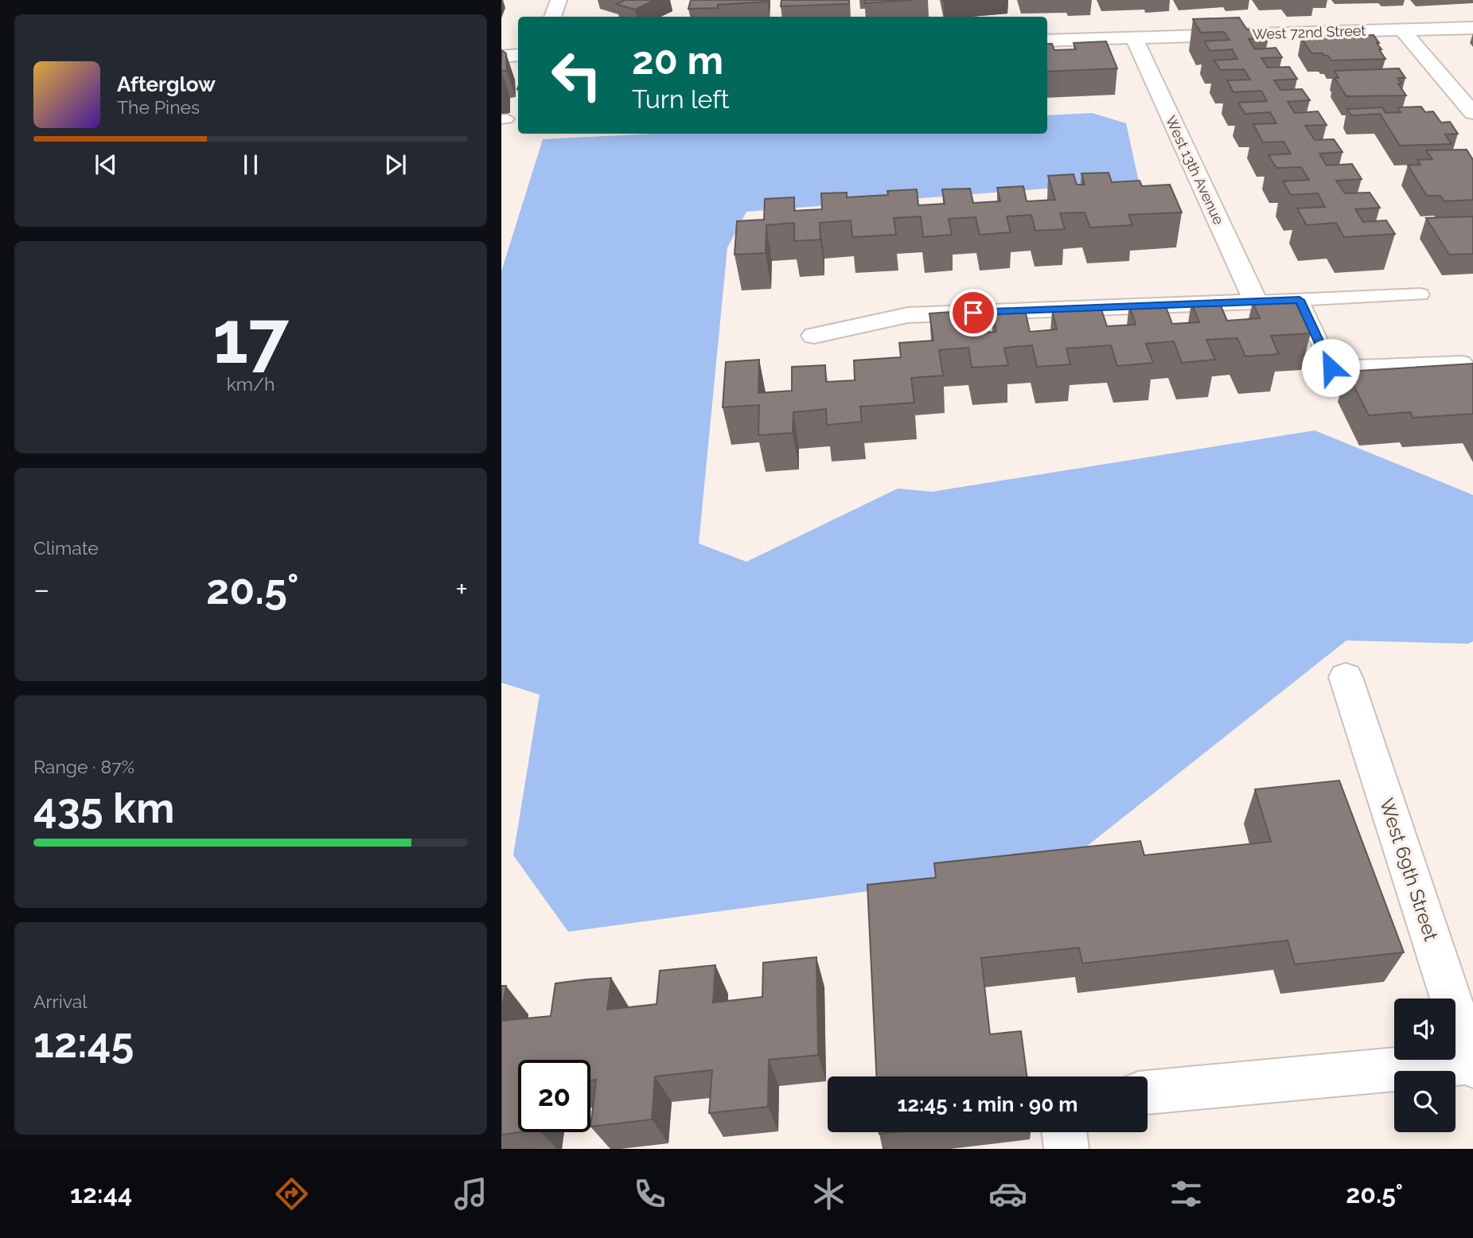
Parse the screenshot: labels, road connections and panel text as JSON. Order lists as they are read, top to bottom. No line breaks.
{"streets":{"street":["West 72nd Street","West 13th Avenue","West 69th Street"]},"crossings":[["West 72nd Street","West 13th Avenue"]],"page":{"turn":["20 m","Turn left"],"song":["Afterglow","The Pines"],"tile":[["17","km/h"],"Climate",["Range · 87%","435 km"],["Arrival","12:45"]],"heat":["−","20.5°","+"],"limit":"20","trip":"12:45 · 1 min · 90 m","tabs":["12:44","20.5°"]}}
